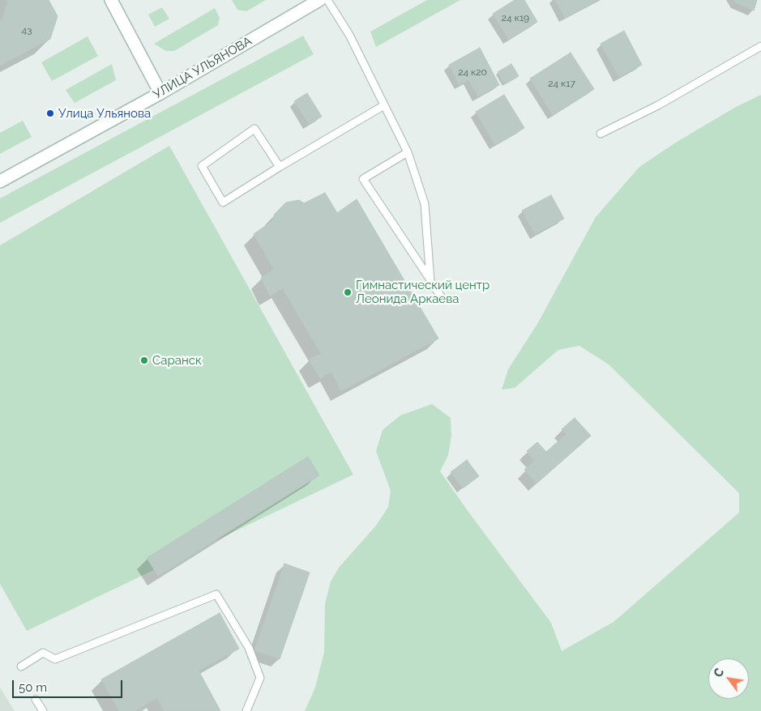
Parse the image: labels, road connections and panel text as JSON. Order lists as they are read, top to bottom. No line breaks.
{"streets":{"main road":["УЛИЦА УЛЬЯНОВА"]},"places":["Улица Ульянова","Гимнастический центр Леонида Аркаева","Саранск"],"house_numbers":["24 к19","43","24 к20","24 к17"],"scale_bar":"50 m","north":"top left"}
